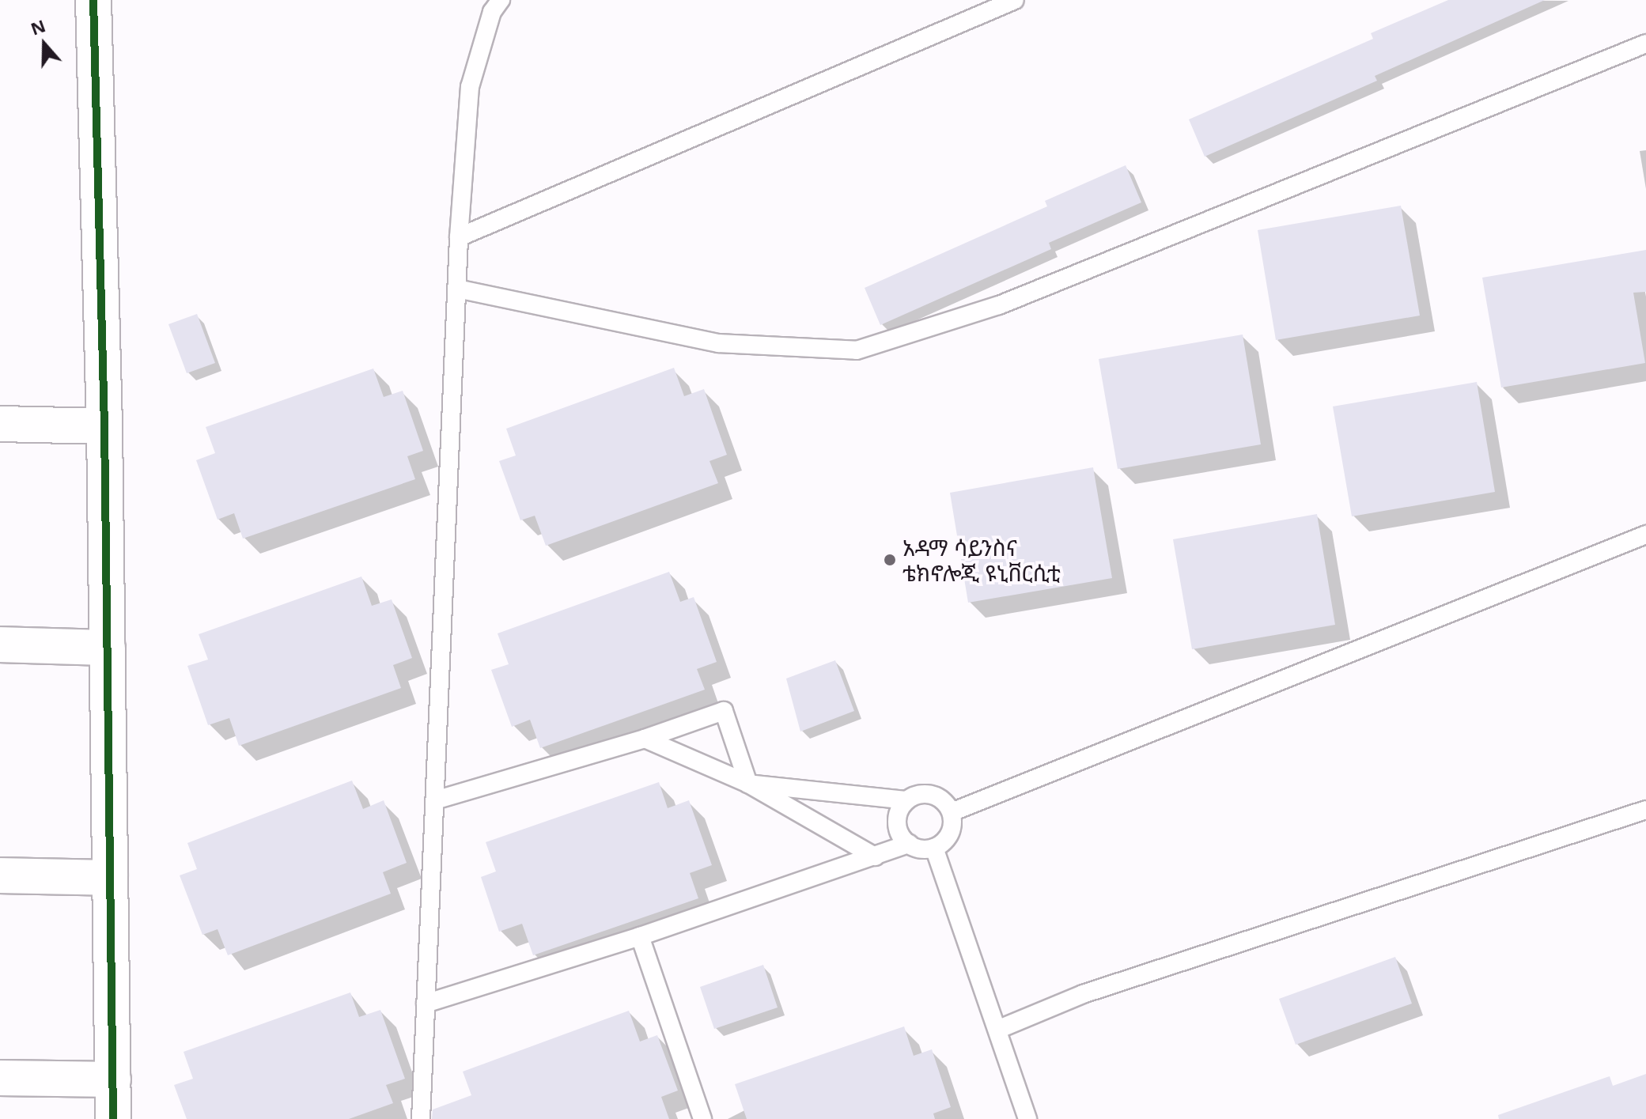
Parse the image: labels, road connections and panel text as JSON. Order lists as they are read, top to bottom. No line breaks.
{"places":["አዳማ ሳይንስና ቴክኖሎጂ ዩኒቨርሲቲ"],"north":"top"}
